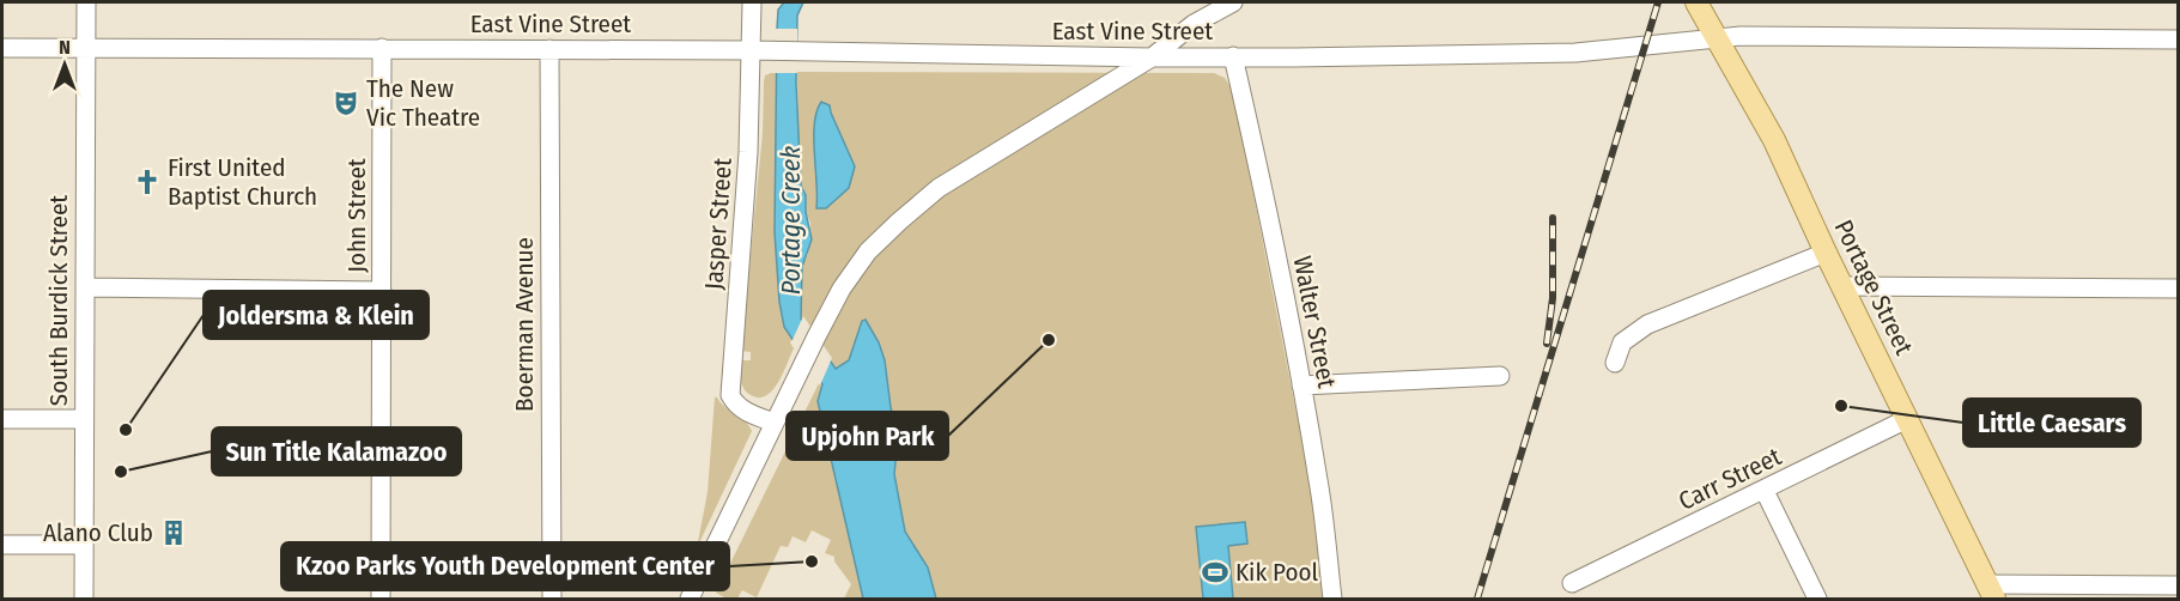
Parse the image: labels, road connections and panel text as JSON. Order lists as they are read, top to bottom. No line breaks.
{"streets":{"main road":["Portage Street"],"street":["East Vine Street","John Street","Jasper Street","South Burdick Street","Walter Street","Boerman Avenue","Carr Street"]},"crossings":[["East Vine Street","John Street"],["East Vine Street","Jasper Street"],["East Vine Street","Portage Street"],["East Vine Street","South Burdick Street"],["East Vine Street","Walter Street"],["East Vine Street","Boerman Avenue"],["Portage Street","Carr Street"]],"water":["Portage Creek"],"places":{"theatre":["The New Vic Theatre"],"church":["First United Baptist Church"],"other":["Upjohn Park","Little Caesars","Joldersma & Klein","Sun Title Kalamazoo","Kzoo Parks Youth Development Center"],"building":["Alano Club"],"sports":["Kik Pool"]},"north":"top"}
